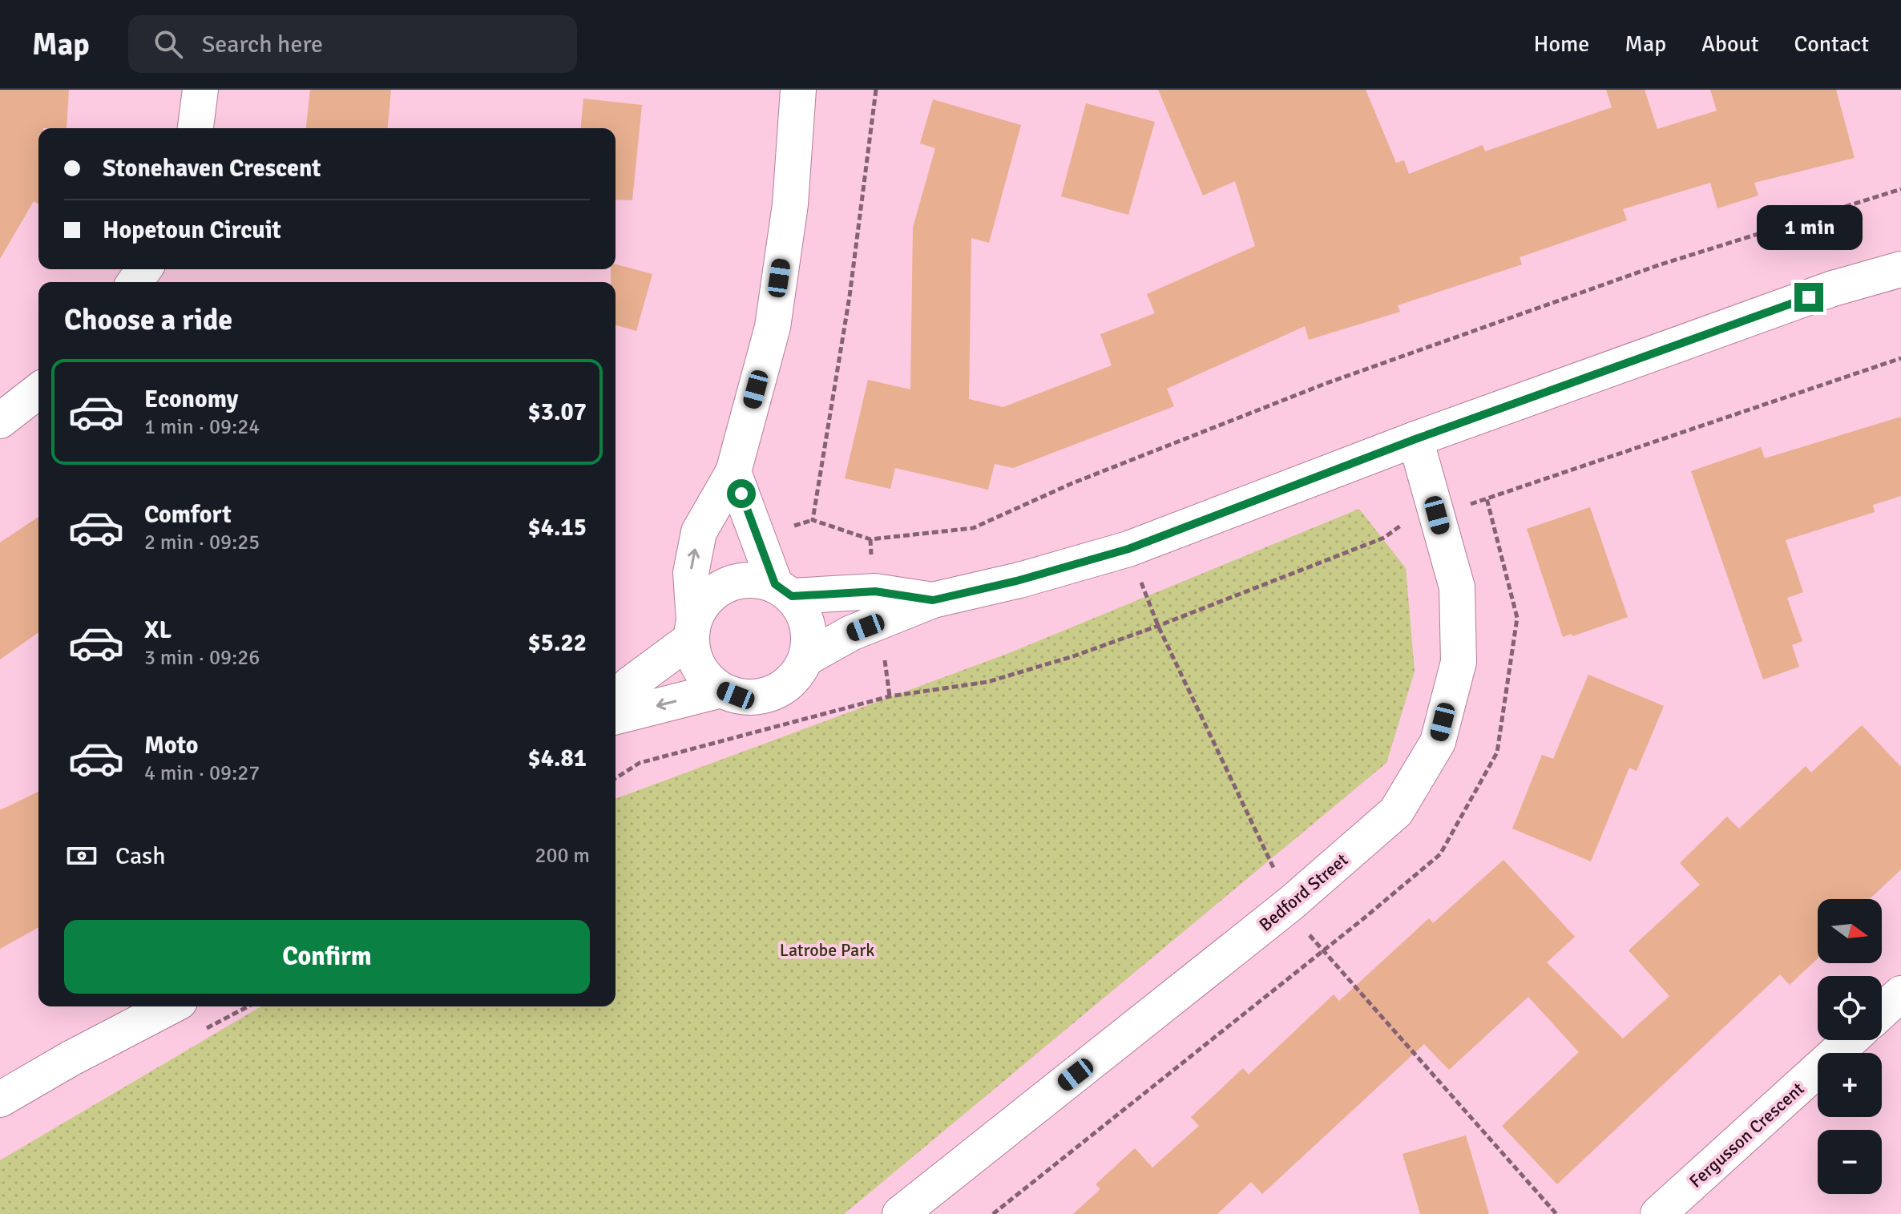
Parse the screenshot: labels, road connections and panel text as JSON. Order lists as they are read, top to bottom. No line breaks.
{"streets":{"street":["Bedford Street","Fergusson Crescent"]},"parks":["Latrobe Park"],"north":"right","page":{"header":"Map","search":"Search here","nav":["Home","Map","About","Contact"],"banner":["Stonehaven Crescent","Hopetoun Circuit"],"bubble":"1 min","heading":"Choose a ride","list":[{"name":"Economy","note":"1 min · 09:24","value":"$3.07"},{"name":"Comfort","note":"2 min · 09:25","value":"$4.15"},{"name":"XL","note":"3 min · 09:26","value":"$5.22"},{"name":"Moto","note":"4 min · 09:27","value":"$4.81"}],"pay":["Cash","200 m"],"map_buttons":["+","−"],"buttons":"Confirm"}}
